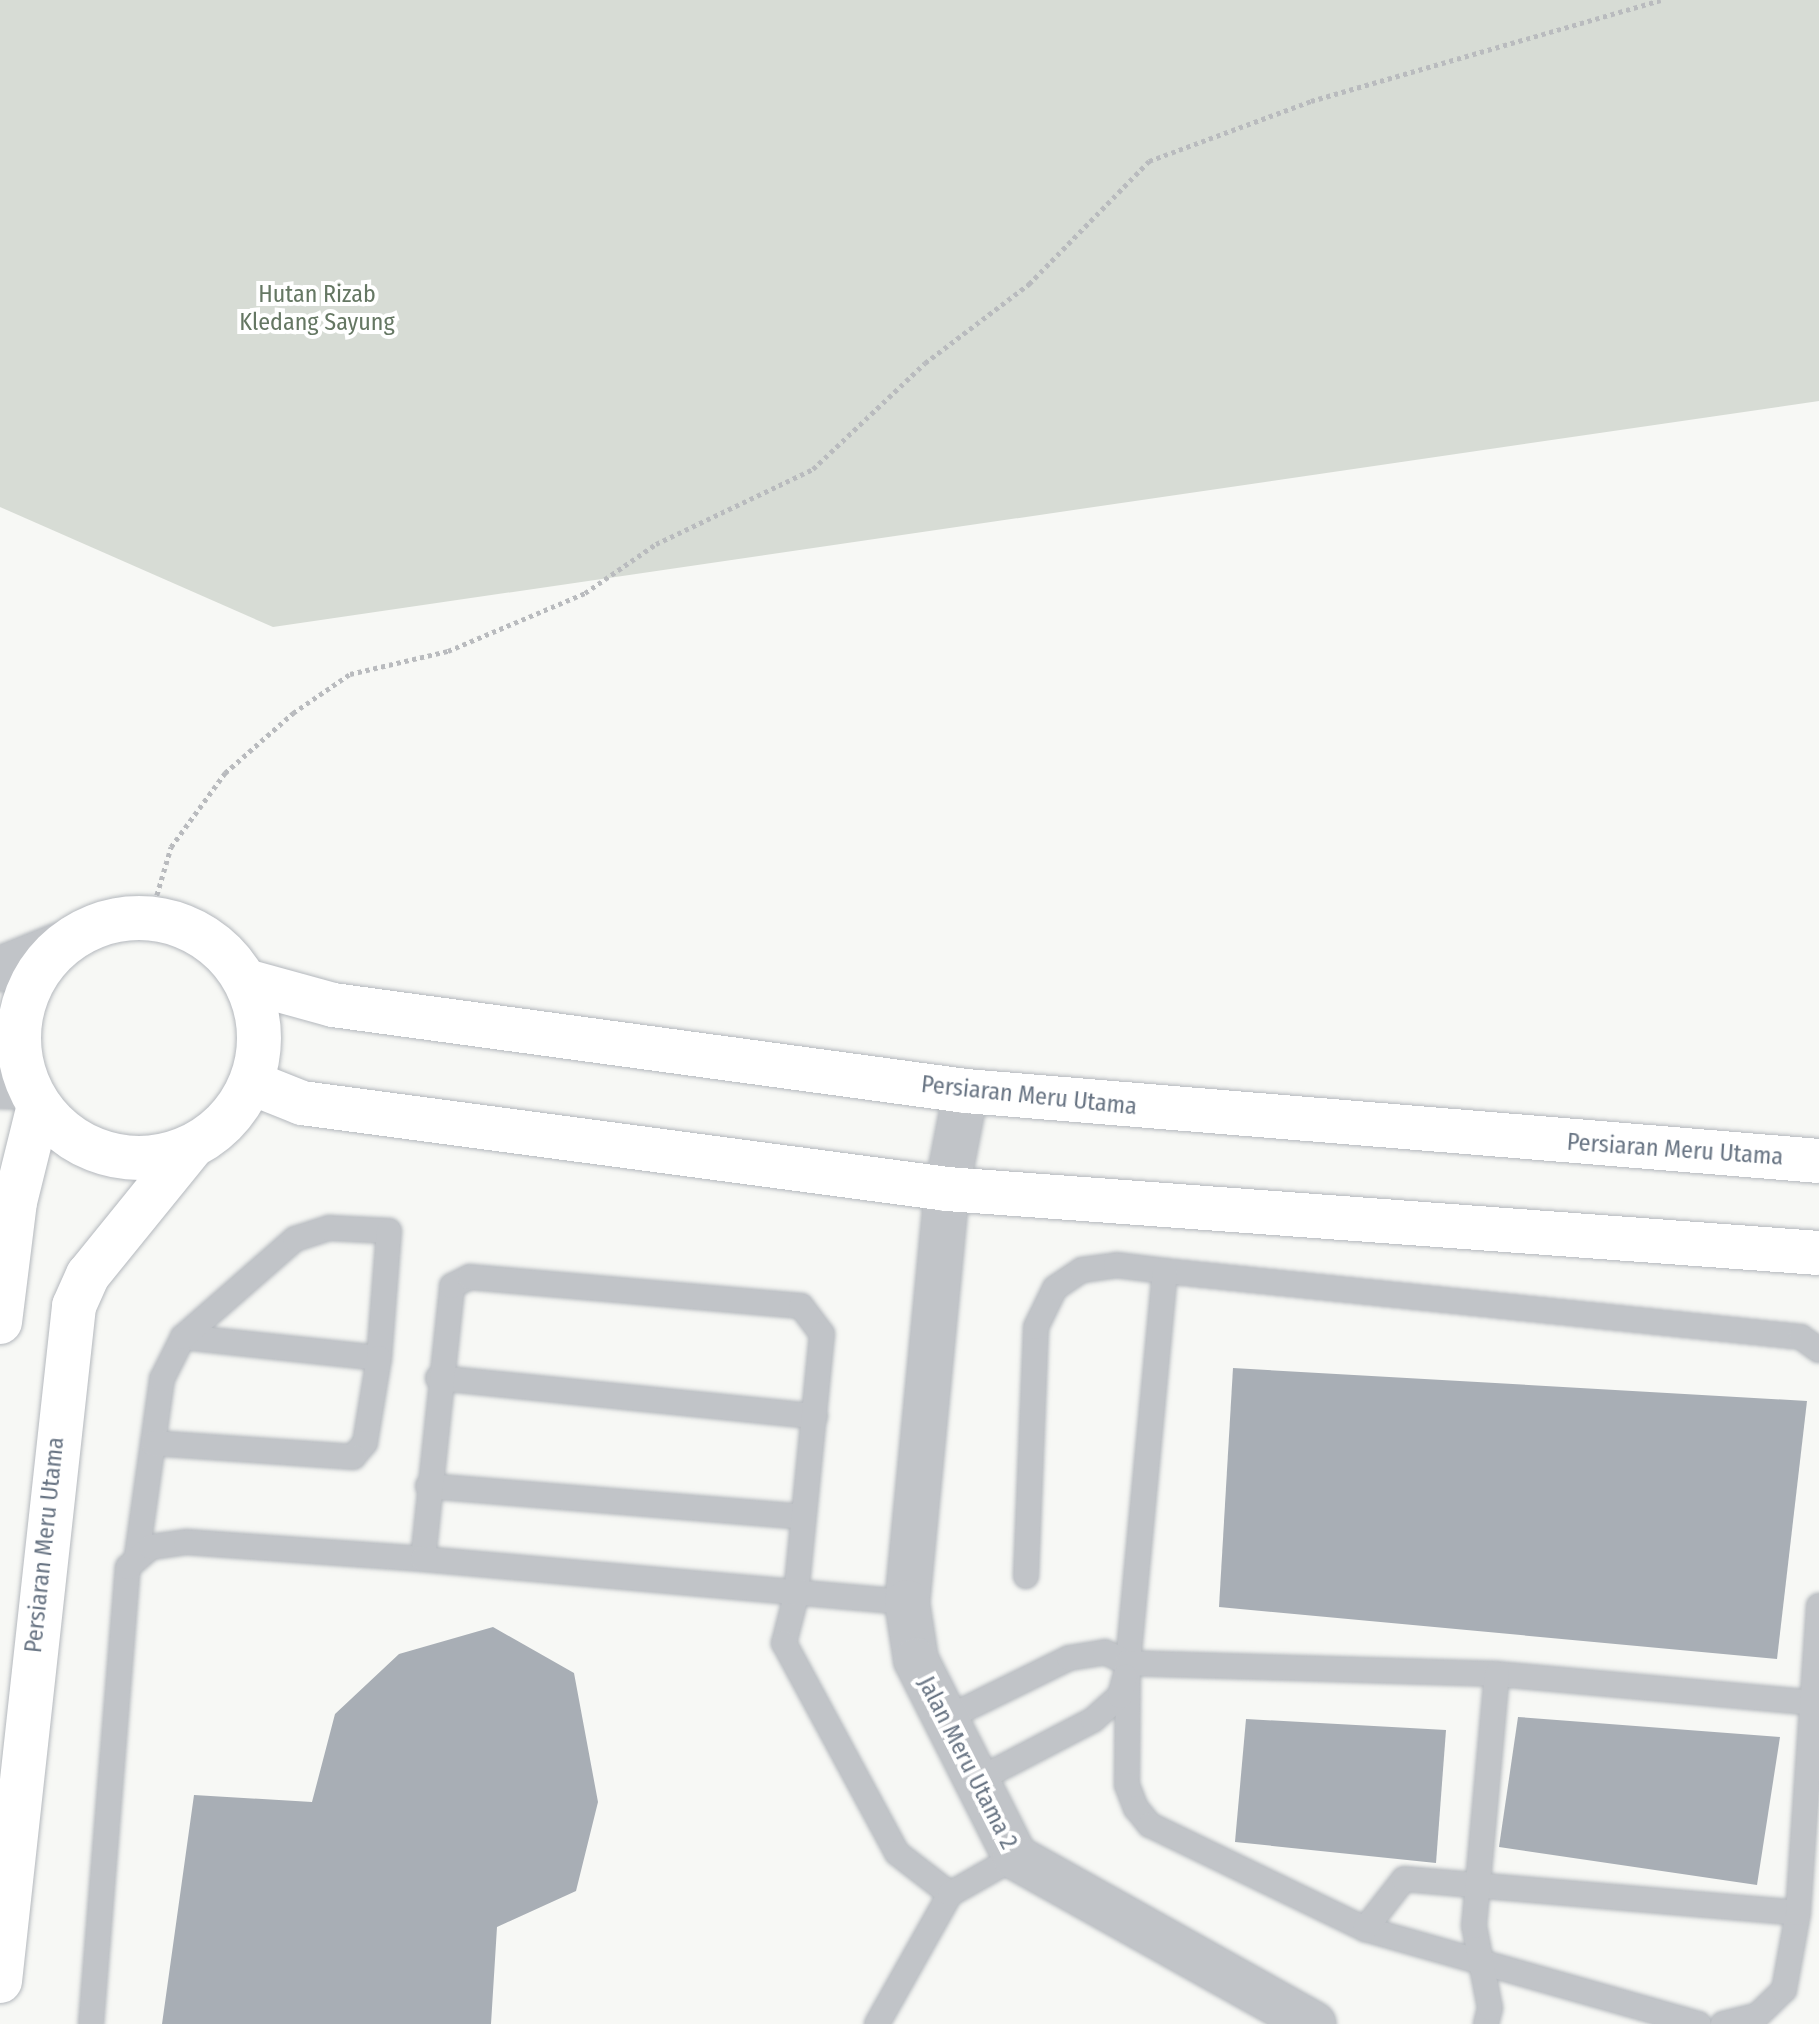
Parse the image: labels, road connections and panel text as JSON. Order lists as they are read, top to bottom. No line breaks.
{"streets":{"main road":["Persiaran Meru Utama"],"street":["Jalan Meru Utama 2"]},"crossings":[["Persiaran Meru Utama","Jalan Meru Utama 2"]],"parks":["Hutan Rizab Kledang Sayung"]}
